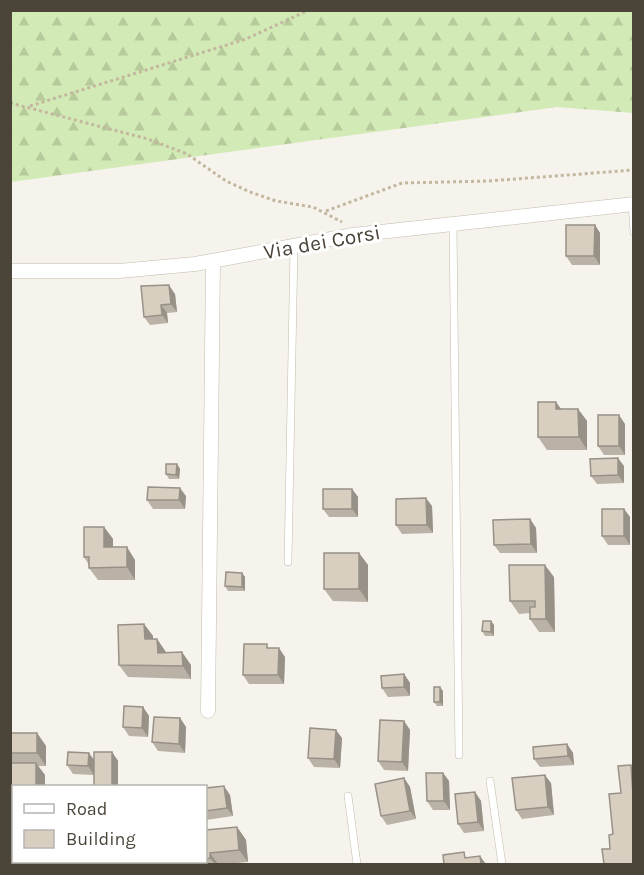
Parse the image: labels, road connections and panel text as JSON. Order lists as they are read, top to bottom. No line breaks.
{"streets":{"street":["Via dei Corsi"]},"legend":["Road","Building"]}
